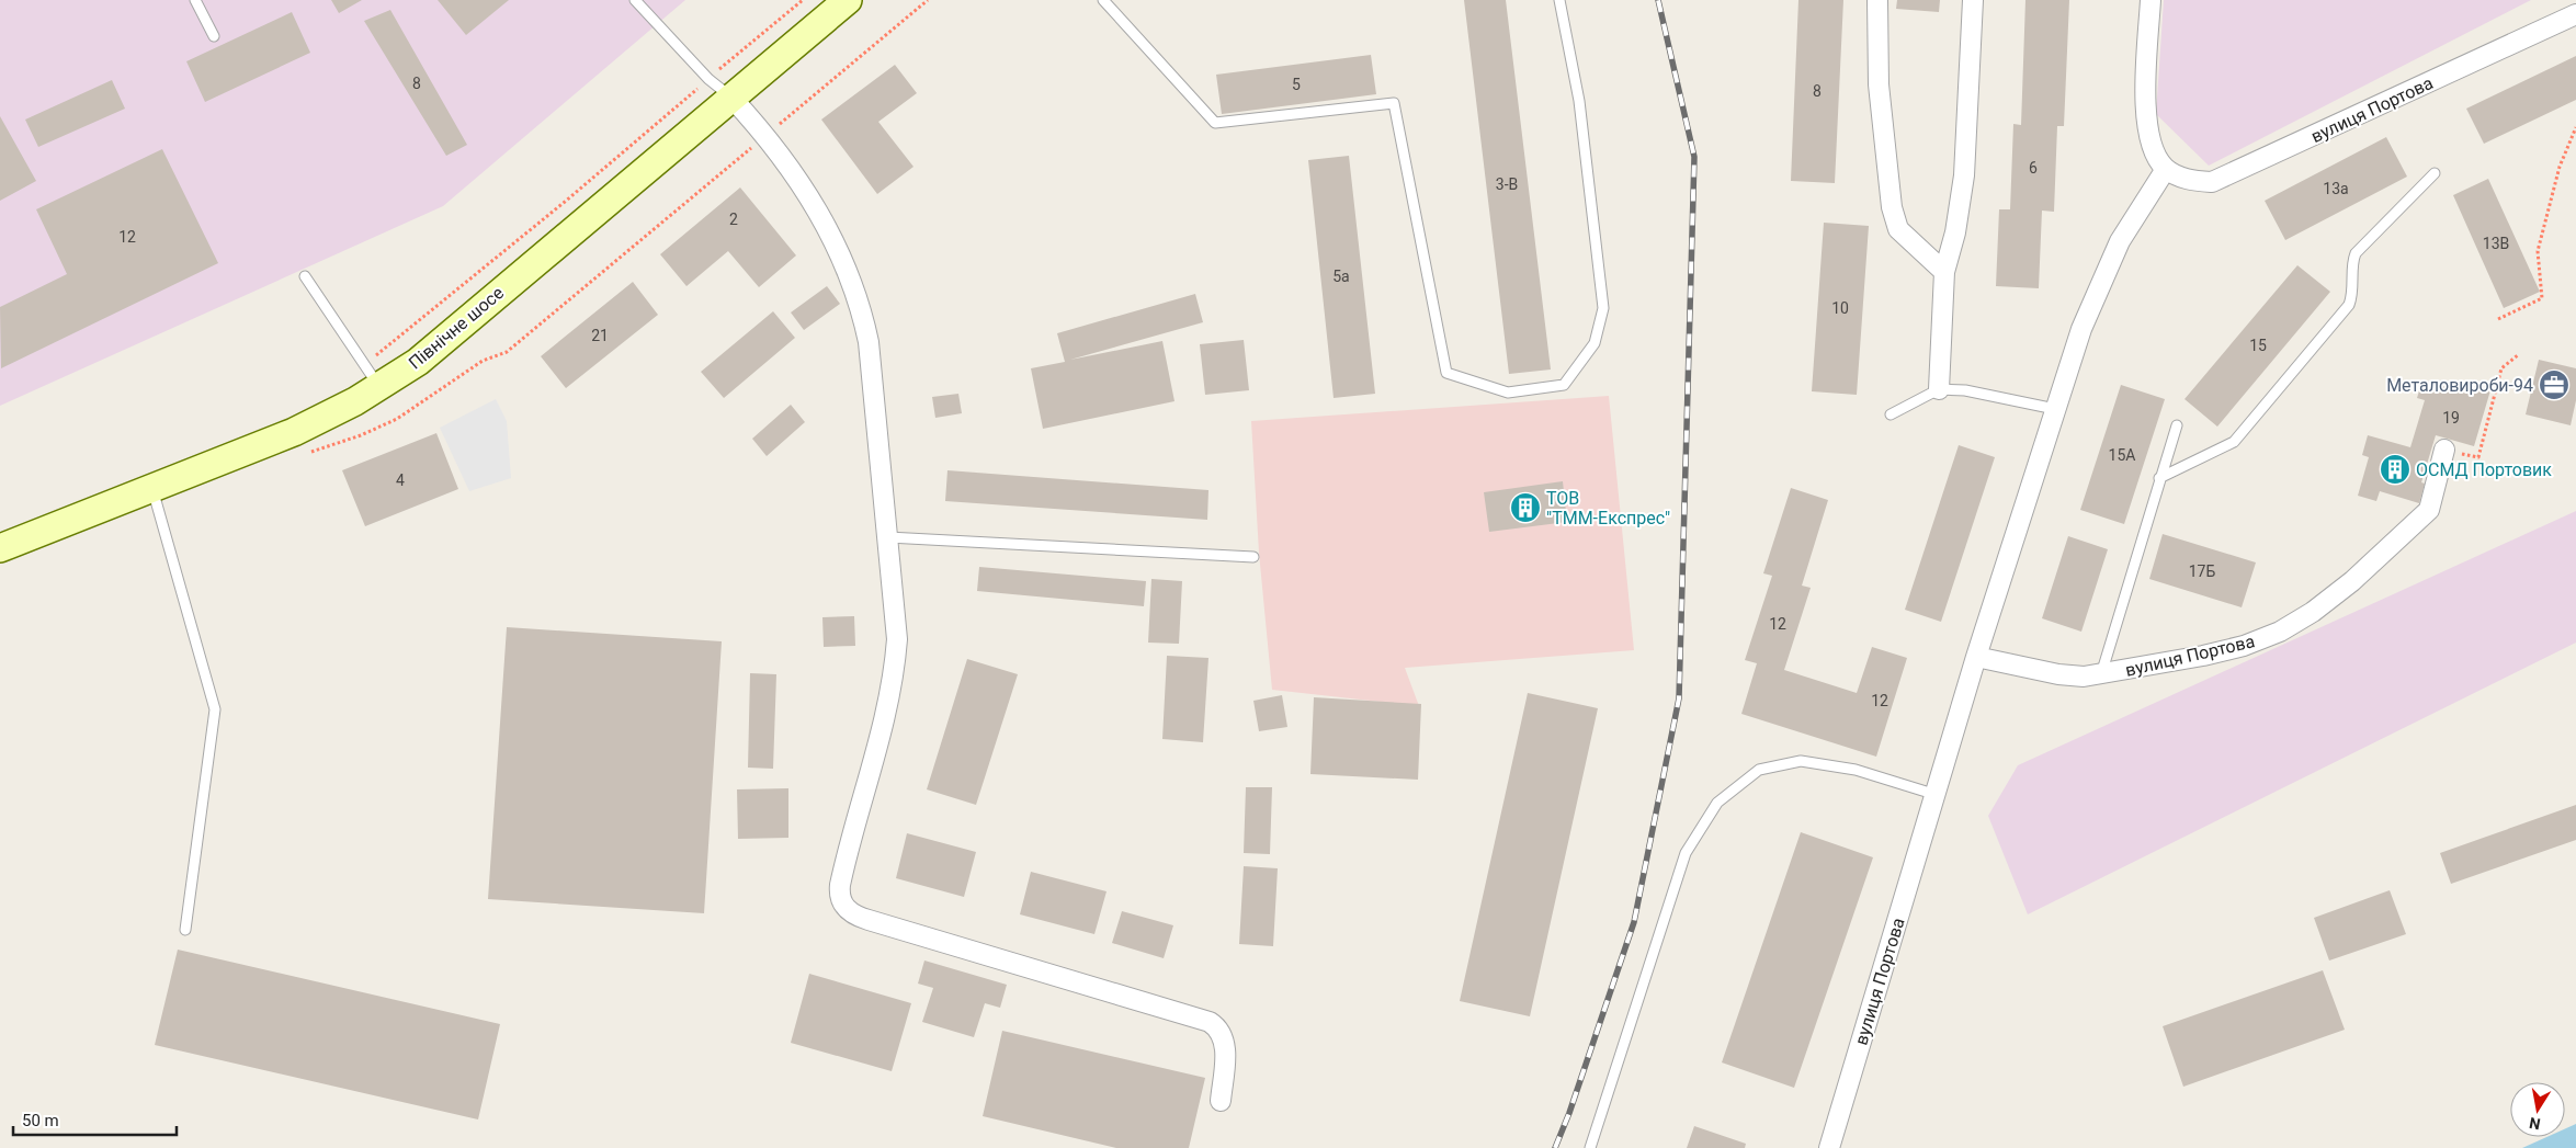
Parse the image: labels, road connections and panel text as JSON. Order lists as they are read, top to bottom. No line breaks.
{"streets":{"main road":["Північне шосе"],"street":["вулиця Портова"]},"places":{"office":["Металовироби-94"],"building":["ОСМД Портовик","ТОВ \"ТММ-Експрес\""]},"house_numbers":["8","5","8","6","3-В","13а","2","12","13В","5а","10","21","15","19","15А","4","17Б","12","12"],"scale_bar":"50 m","north":"bottom"}
